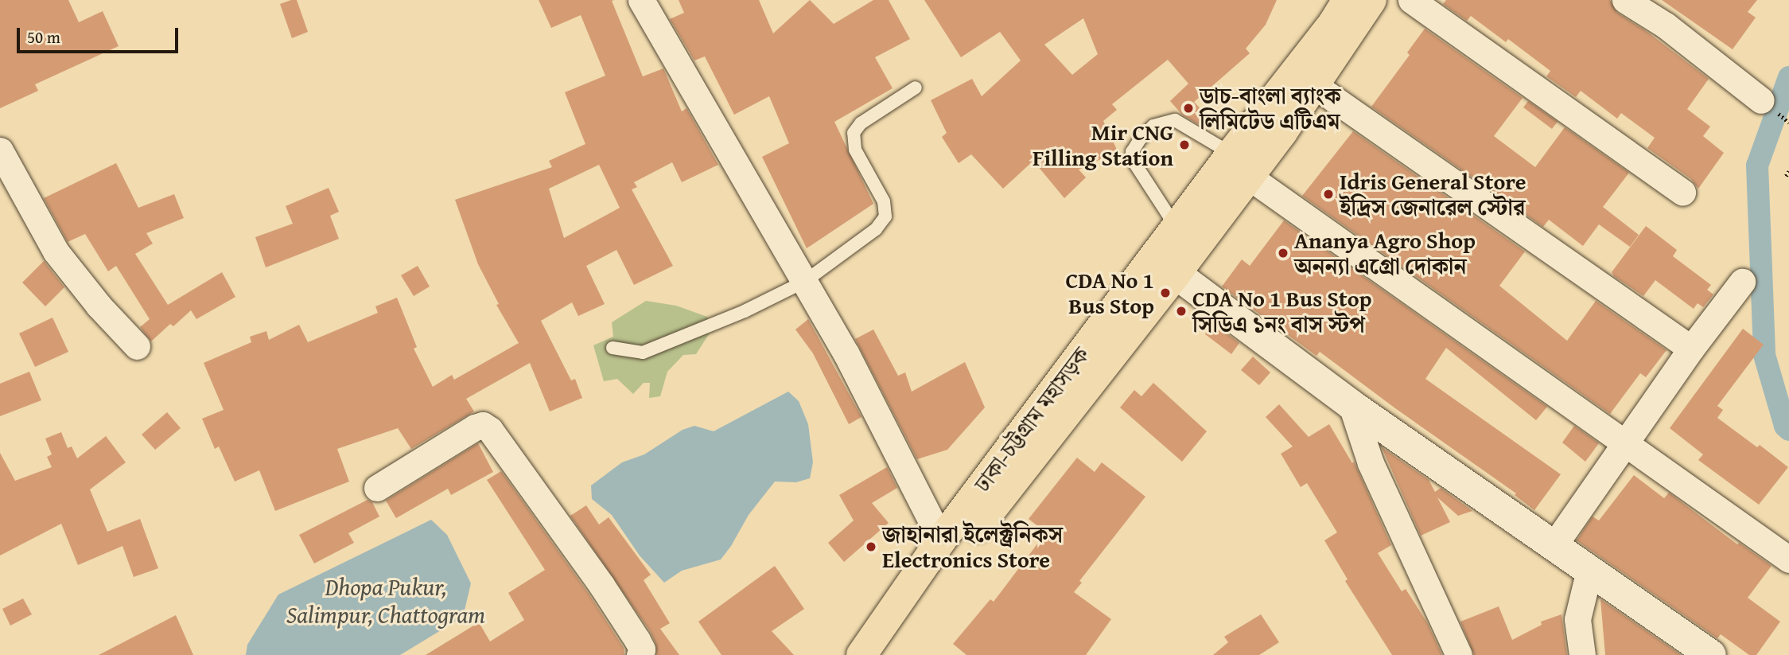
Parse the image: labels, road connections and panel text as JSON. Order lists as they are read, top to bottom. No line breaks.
{"streets":{"highway":["ঢাকা-চট্টগ্রাম মহাসড়ক"]},"water":["Dhopa Pukur, Salimpur, Chattogram"],"places":["ডাচ-বাংলা ব্যাংক লিমিটেড এটিএম","Mir CNG Filling Station","Idris General Store ইদ্রিস জেনারেল স্টোর","Ananya Agro Shop অনন্যা এগ্রো দোকান","CDA No 1 Bus Stop","CDA No 1 Bus Stop সিডিএ ১নং বাস স্টপ","জাহানারা ইলেক্ট্রনিকস Electronics Store"],"scale_bar":"50 m"}
